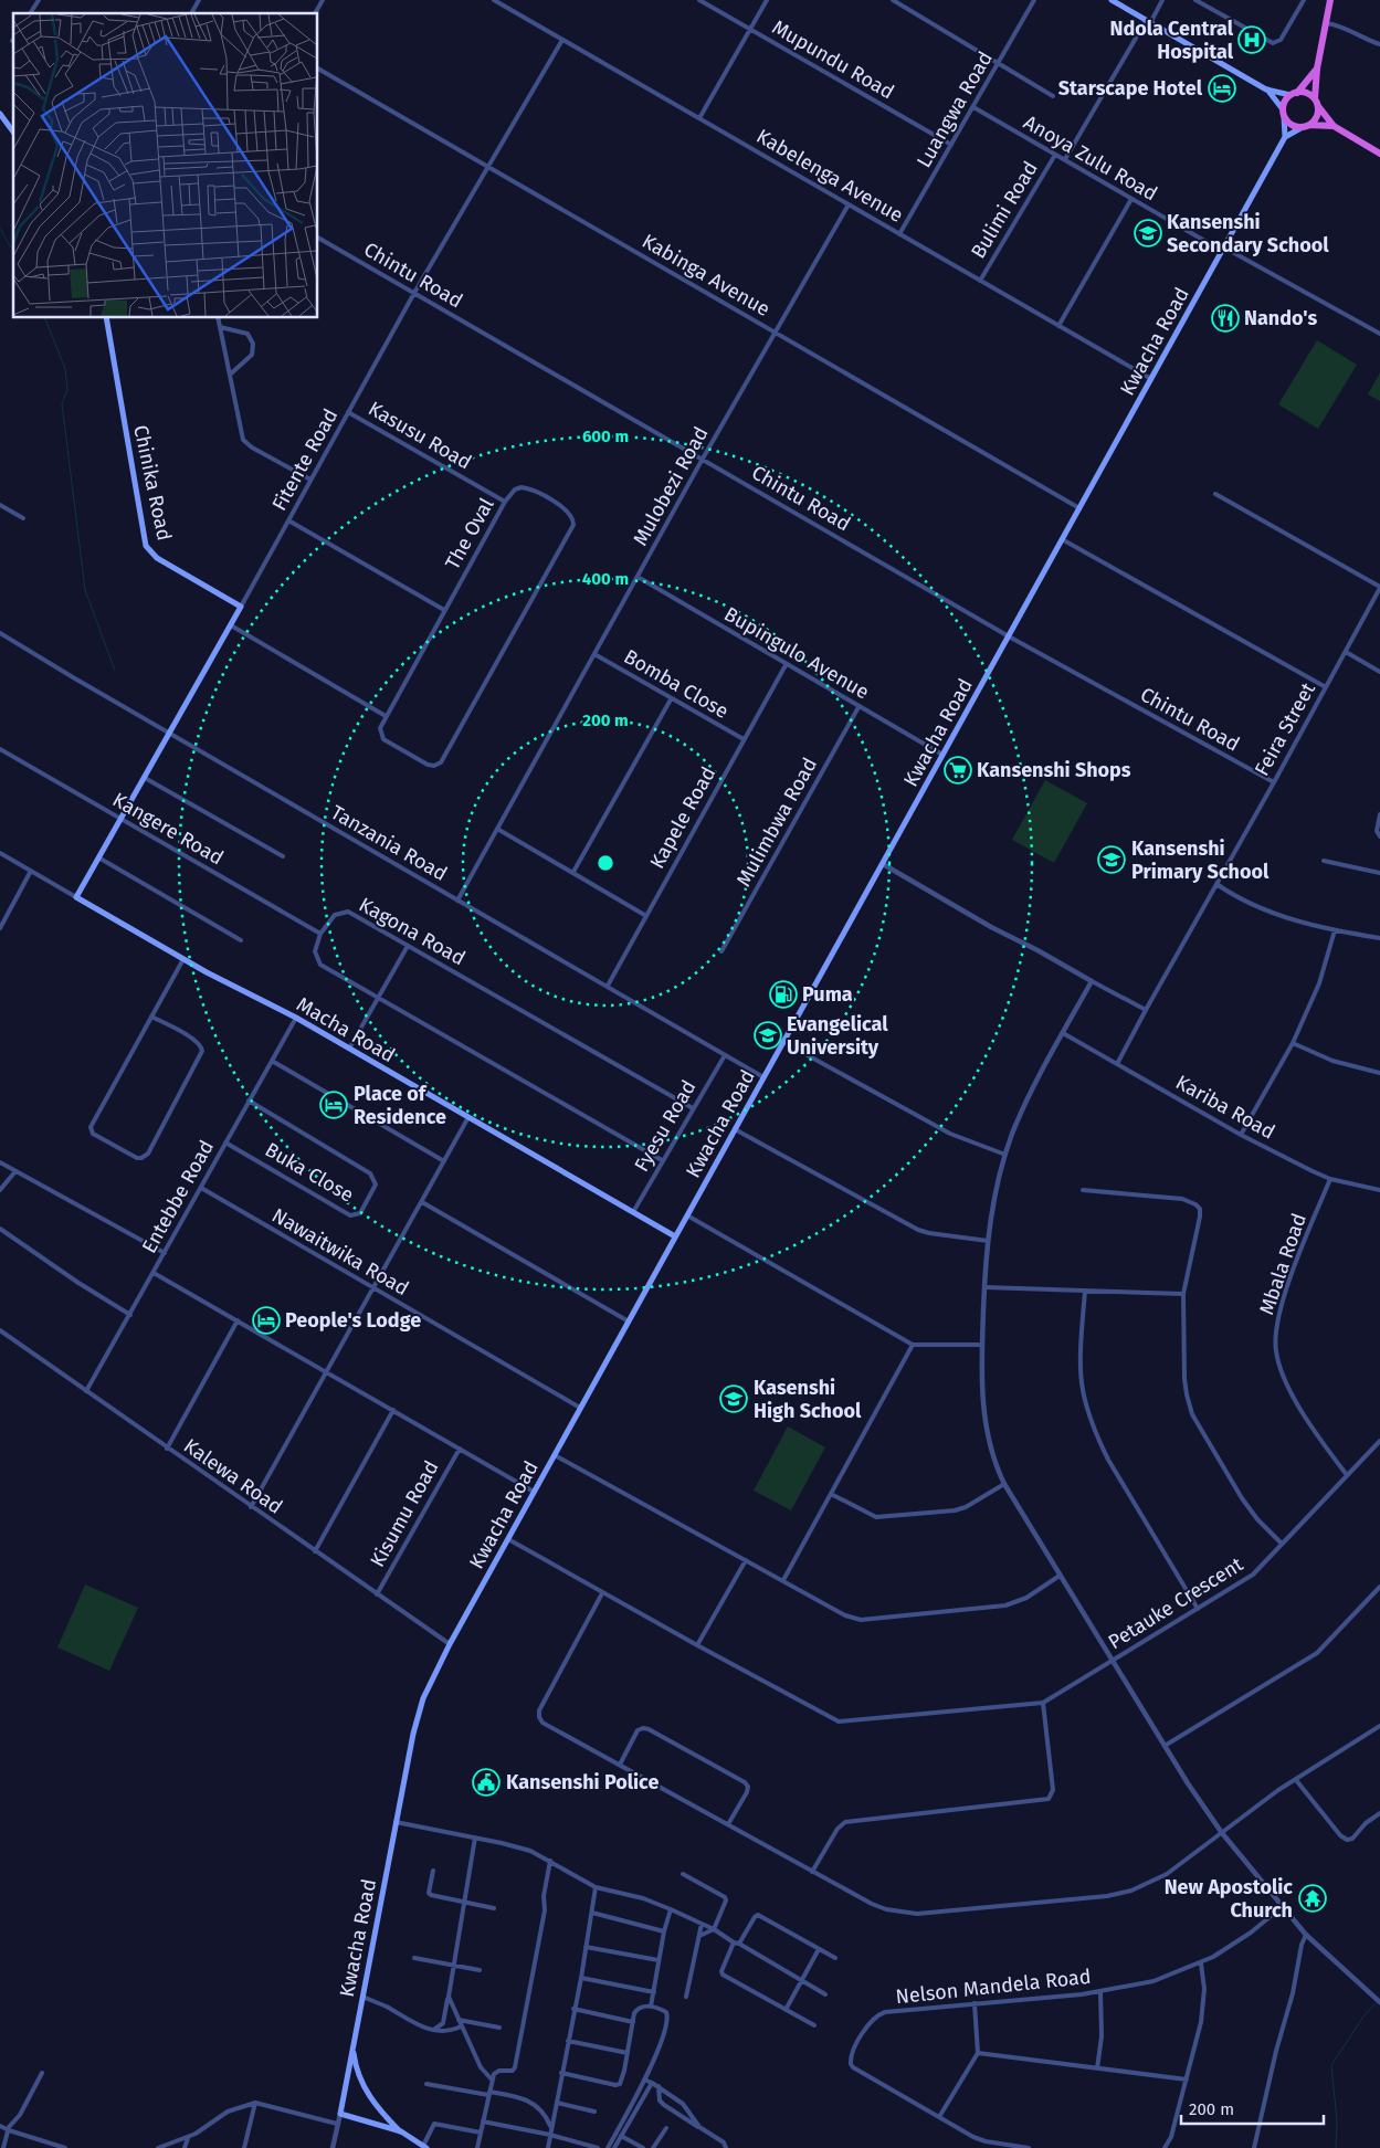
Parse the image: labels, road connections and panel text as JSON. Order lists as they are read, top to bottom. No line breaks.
{"streets":{"main road":["Kwacha Road","Fitente Road","Chinika Road","Macha Road"],"street":["Mupundu Road","Luangwa Road","Anoya Zulu Road","Kabelenga Avenue","Bulimi Road","Chintu Road","Kabinga Avenue","Kasusu Road","Mulobezi Road","The Oval","Bupingulo Avenue","Bomba Close","Feira Street","Kapele Road","Mulimbwa Road","Kangere Road","Tanzania Road","Kagona Road","Kariba Road","Fyesu Road","Buka Close","Entebbe Road","Nawaitwika Road","Mbala Road","Kalewa Road","Kisumu Road","Petauke Crescent","Nelson Mandela Road"]},"crossings":[["Mupundu Road","Luangwa Road"],["Luangwa Road","Anoya Zulu Road"],["Luangwa Road","Kabelenga Avenue"],["Anoya Zulu Road","Bulimi Road"],["Anoya Zulu Road","Kwacha Road"],["Kabelenga Avenue","Bulimi Road"],["Kabelenga Avenue","Kwacha Road"],["Kabelenga Avenue","Fitente Road"],["Kabelenga Avenue","Mulobezi Road"],["Chintu Road","Kwacha Road"],["Chintu Road","Fitente Road"],["Chintu Road","Mulobezi Road"],["Chintu Road","Feira Street"],["Kabinga Avenue","Kwacha Road"],["Kabinga Avenue","Fitente Road"],["Kabinga Avenue","Mulobezi Road"],["Kwacha Road","Bupingulo Avenue"],["Kwacha Road","Tanzania Road"],["Kwacha Road","Macha Road"],["Kwacha Road","Nawaitwika Road"],["Kwacha Road","Kalewa Road"],["Kasusu Road","Fitente Road"],["Kasusu Road","The Oval"],["Fitente Road","Chinika Road"],["Fitente Road","Kangere Road"],["Fitente Road","Tanzania Road"],["Fitente Road","Macha Road"],["Mulobezi Road","Bupingulo Avenue"],["Mulobezi Road","Bomba Close"],["Mulobezi Road","Tanzania Road"],["Bupingulo Avenue","Kapele Road"],["Bupingulo Avenue","Mulimbwa Road"],["Bomba Close","Kapele Road"],["Feira Street","Kariba Road"],["Kapele Road","Tanzania Road"],["Kangere Road","Kagona Road"],["Tanzania Road","Fyesu Road"],["Kagona Road","Fyesu Road"],["Macha Road","Fyesu Road"],["Macha Road","Entebbe Road"],["Kariba Road","Mbala Road"],["Buka Close","Entebbe Road"],["Entebbe Road","Nawaitwika Road"],["Entebbe Road","Kalewa Road"],["Mbala Road","Petauke Crescent"],["Kalewa Road","Kisumu Road"]],"places":{"hospital":["Ndola Central Hospital"],"hotel":["Starscape Hotel","Place of Residence","People's Lodge"],"school or university":["Kansenshi Secondary School","Kansenshi Primary School","Evangelical University","Kasenshi High School"],"restaurant":["Nando's"],"supermarket":["Kansenshi Shops"],"fuel station":["Puma"],"public building":["Kansenshi Police"],"temple":["New Apostolic Church"]},"scale_bar":"200 m","rings":["600 m","400 m","200 m"]}
